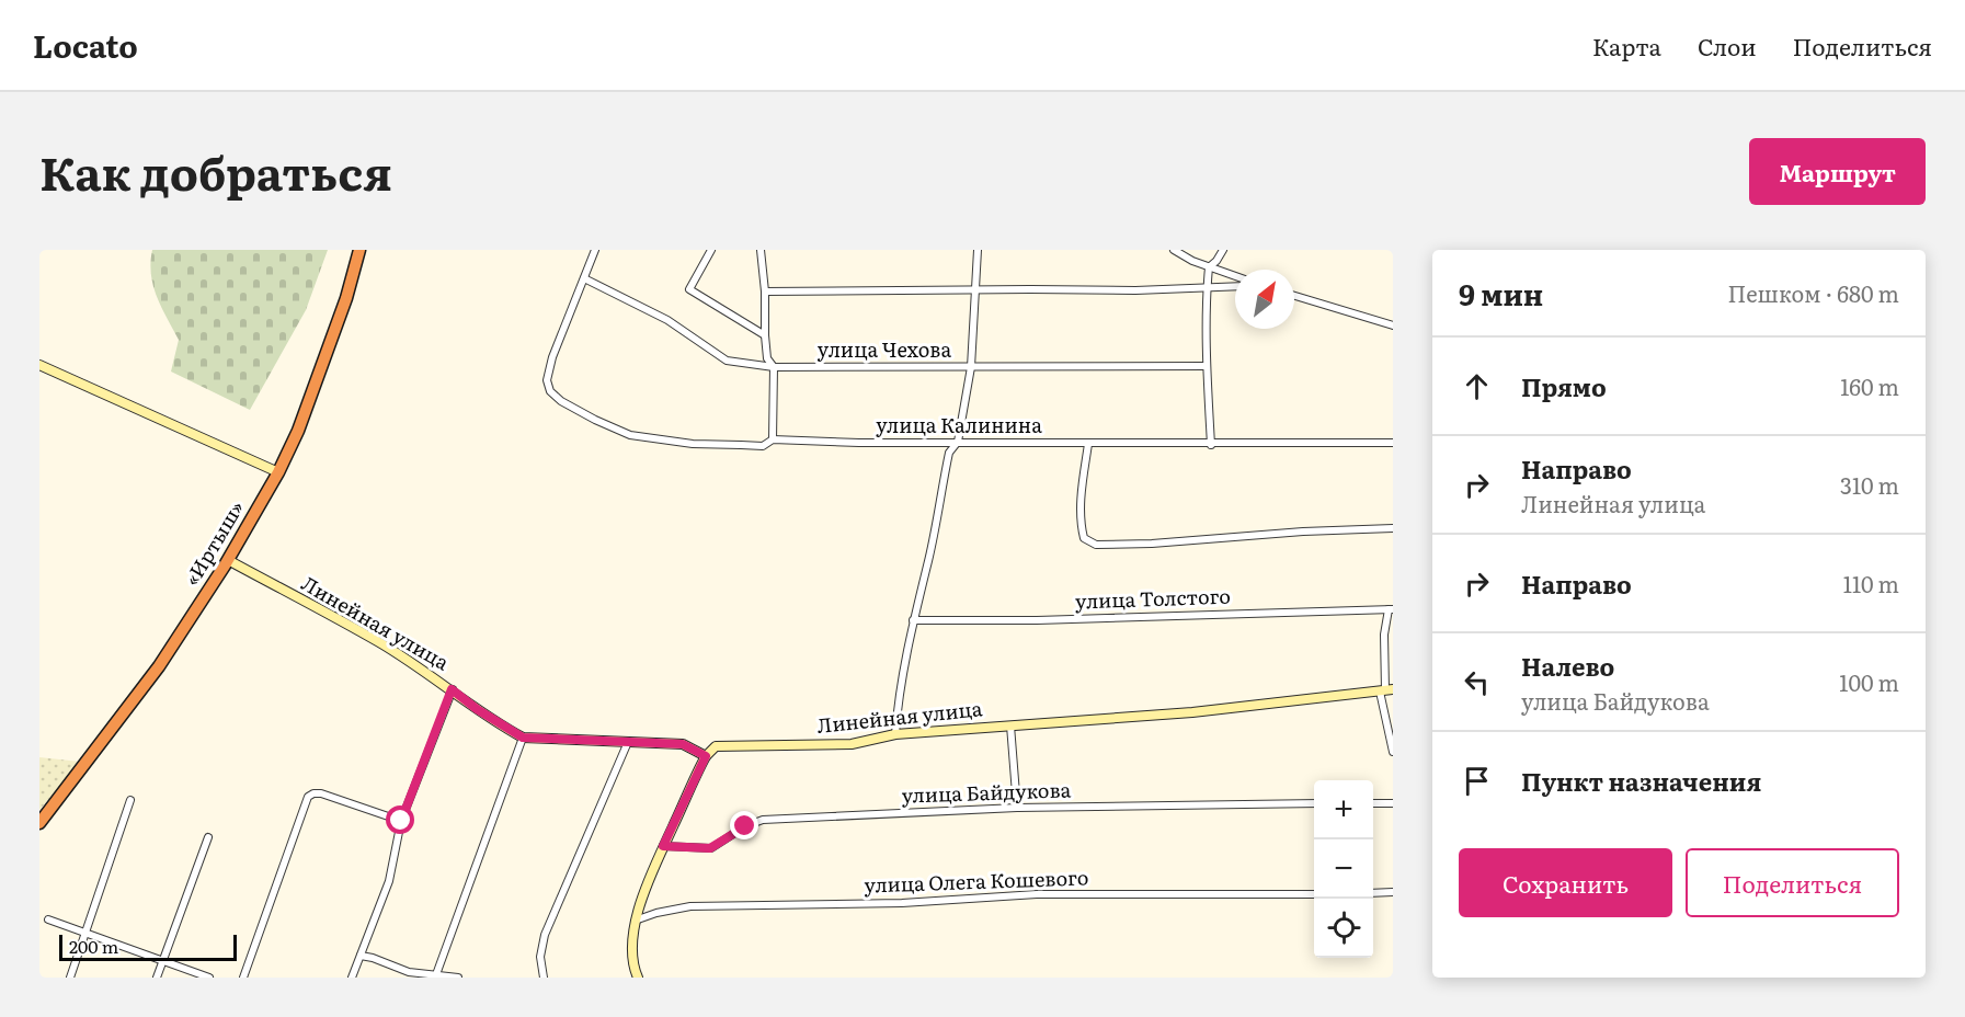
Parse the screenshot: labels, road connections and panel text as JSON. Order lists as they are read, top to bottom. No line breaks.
{"streets":{"highway":["«Иртыш»"],"street":["улица Чехова","улица Калинина","улица Толстого","Линейная улица","улица Байдукова","улица Олега Кошевого"]},"crossings":[["улица Чехова","улица Калинина"],["«Иртыш»","Линейная улица"]],"scale_bar":"200 m","north":"top right","page":{"header":"Locato","nav":["Карта","Слои","Поделиться"],"title":"Как добраться","buttons":["Маршрут",["Сохранить","Поделиться"]],"heading":["9 мин","Пешком · 680 m"],"list":[["Прямо","160 m"],["Направо","Линейная улица","310 m"],["Направо","110 m"],["Налево","улица Байдукова","100 m"],"Пункт назначения"],"map_buttons":["+","−"],"scale":"200 m"}}
